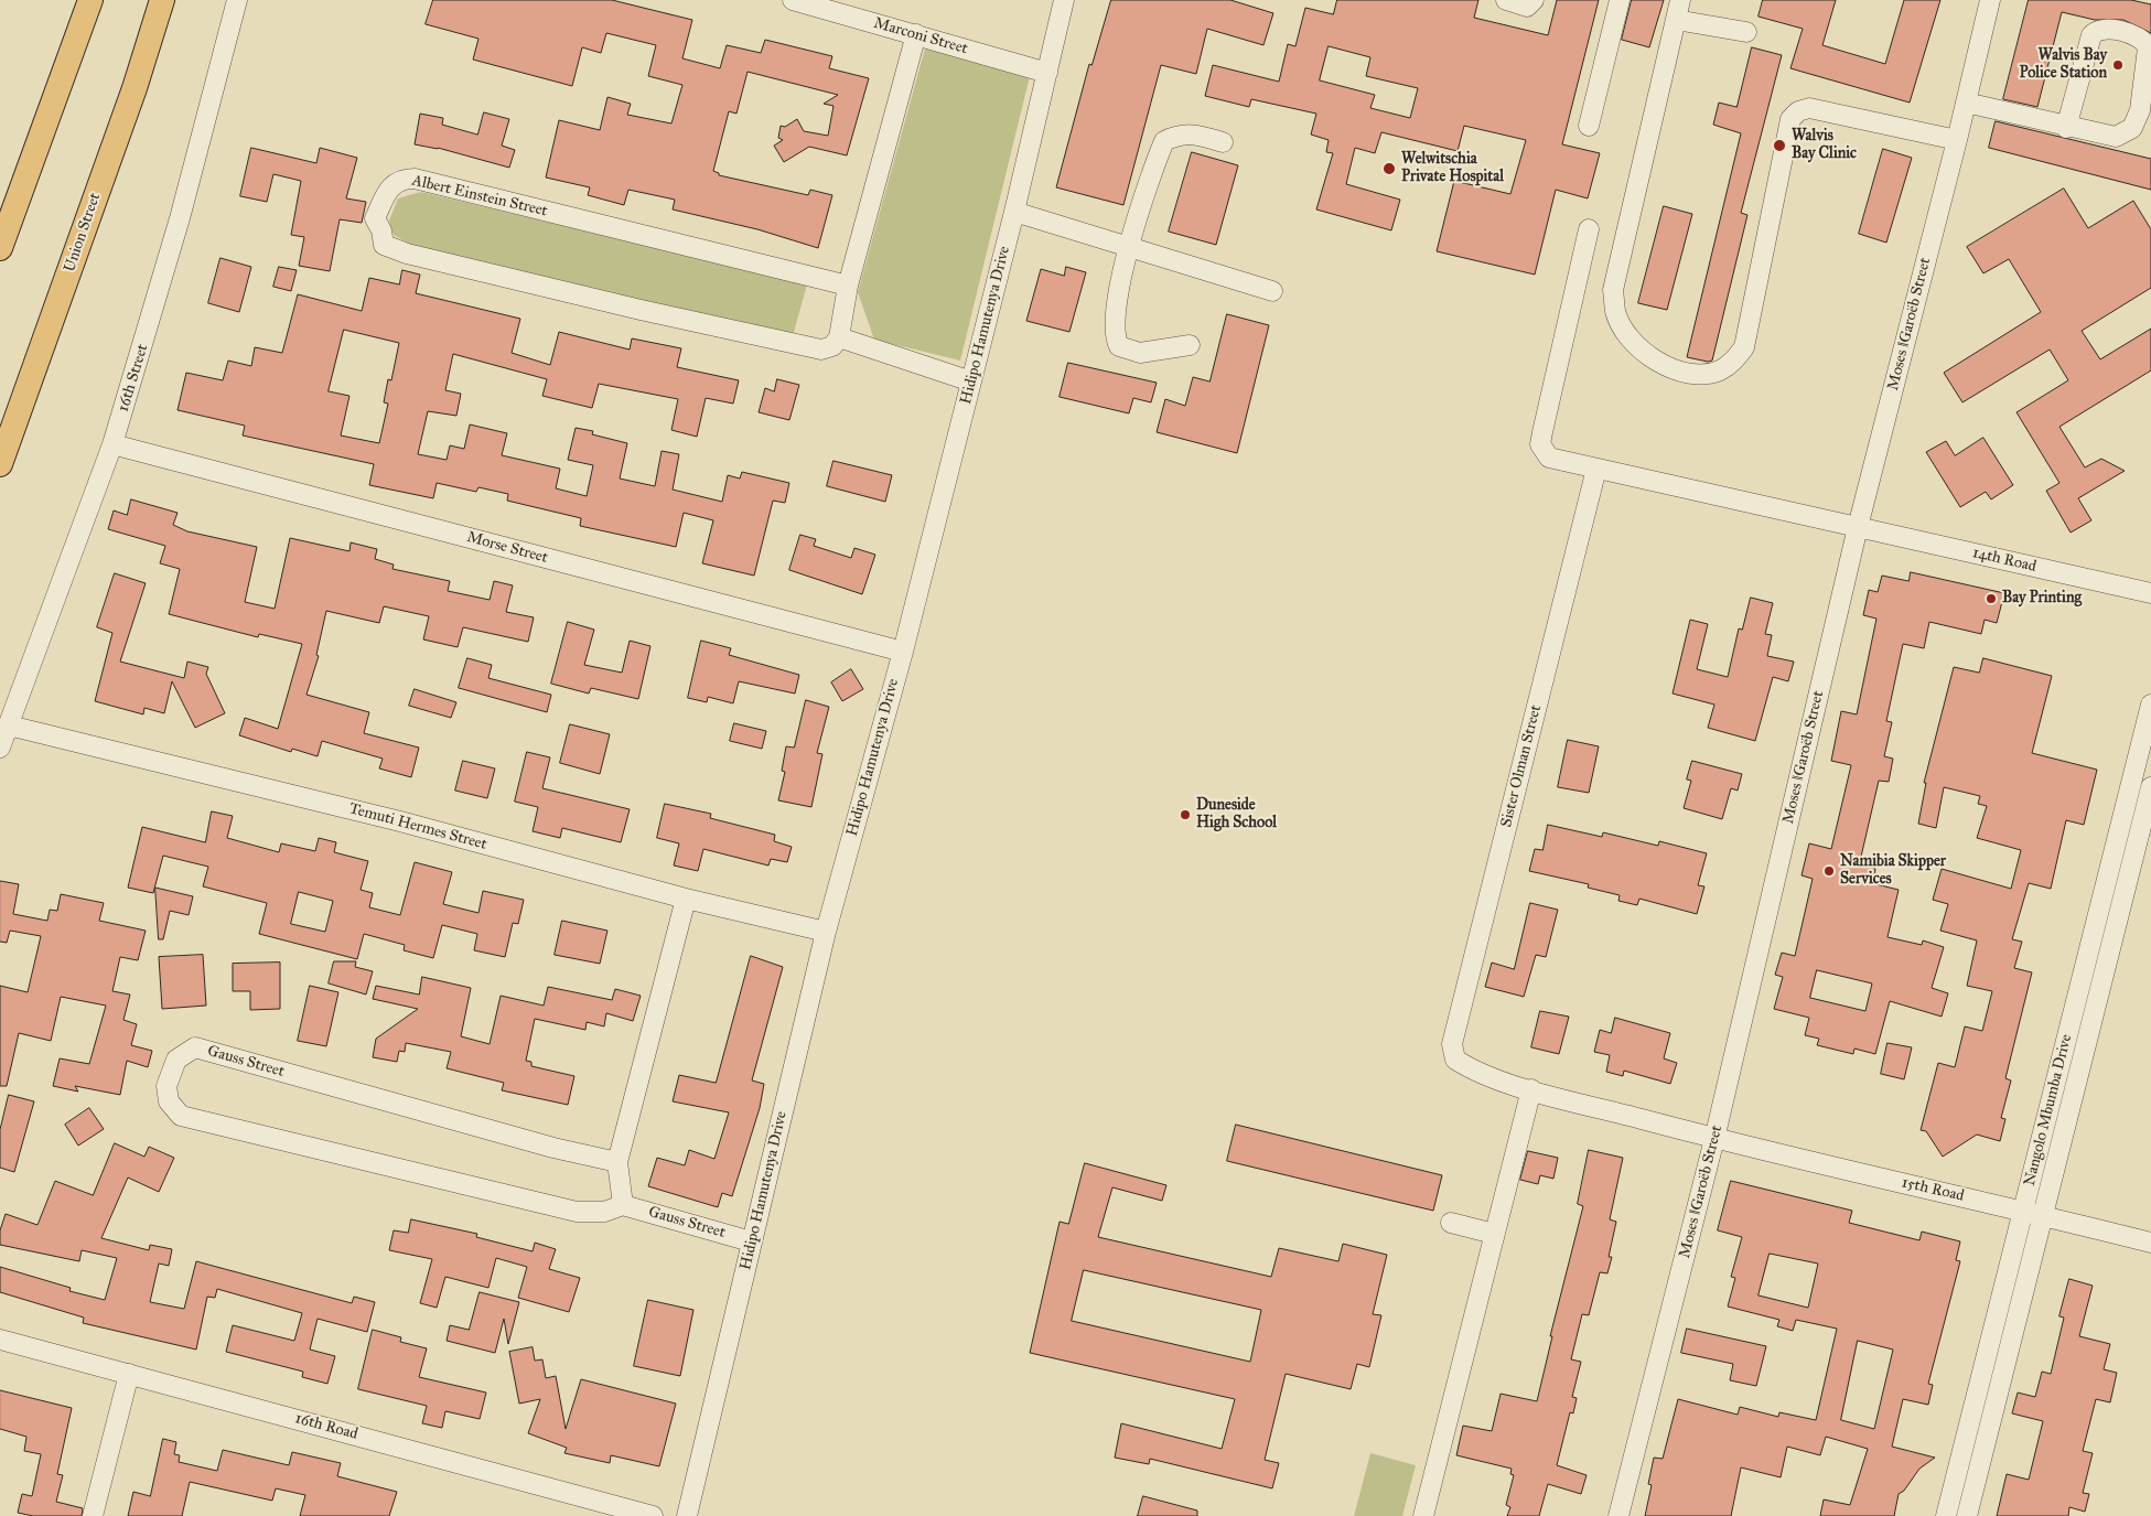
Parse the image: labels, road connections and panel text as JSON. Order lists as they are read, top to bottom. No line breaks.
{"streets":{"main road":["Union Street"],"street":["Marconi Street","Albert Einstein Street","Moses ǁGaroëb Street","Hidipo Hamutenya Drive","16th Street","Morse Street","14th Road","Sister Olman Street","Temuti Hermes Street","Gauss Street","Nangolo Mbumba Drive","15th Road","16th Road"]},"crossings":[["Marconi Street","Hidipo Hamutenya Drive"],["Moses ǁGaroëb Street","14th Road"],["Moses ǁGaroëb Street","Sister Olman Street"],["Moses ǁGaroëb Street","15th Road"],["Hidipo Hamutenya Drive","Morse Street"],["Hidipo Hamutenya Drive","Temuti Hermes Street"],["Hidipo Hamutenya Drive","Gauss Street"],["16th Street","Morse Street"],["16th Street","Temuti Hermes Street"],["Sister Olman Street","15th Road"],["Nangolo Mbumba Drive","15th Road"]],"places":["Walvis Bay Police Station","Walvis Bay Clinic","Welwitschia Private Hospital","Bay Printing","Duneside High School","Namibia Skipper Services"]}
